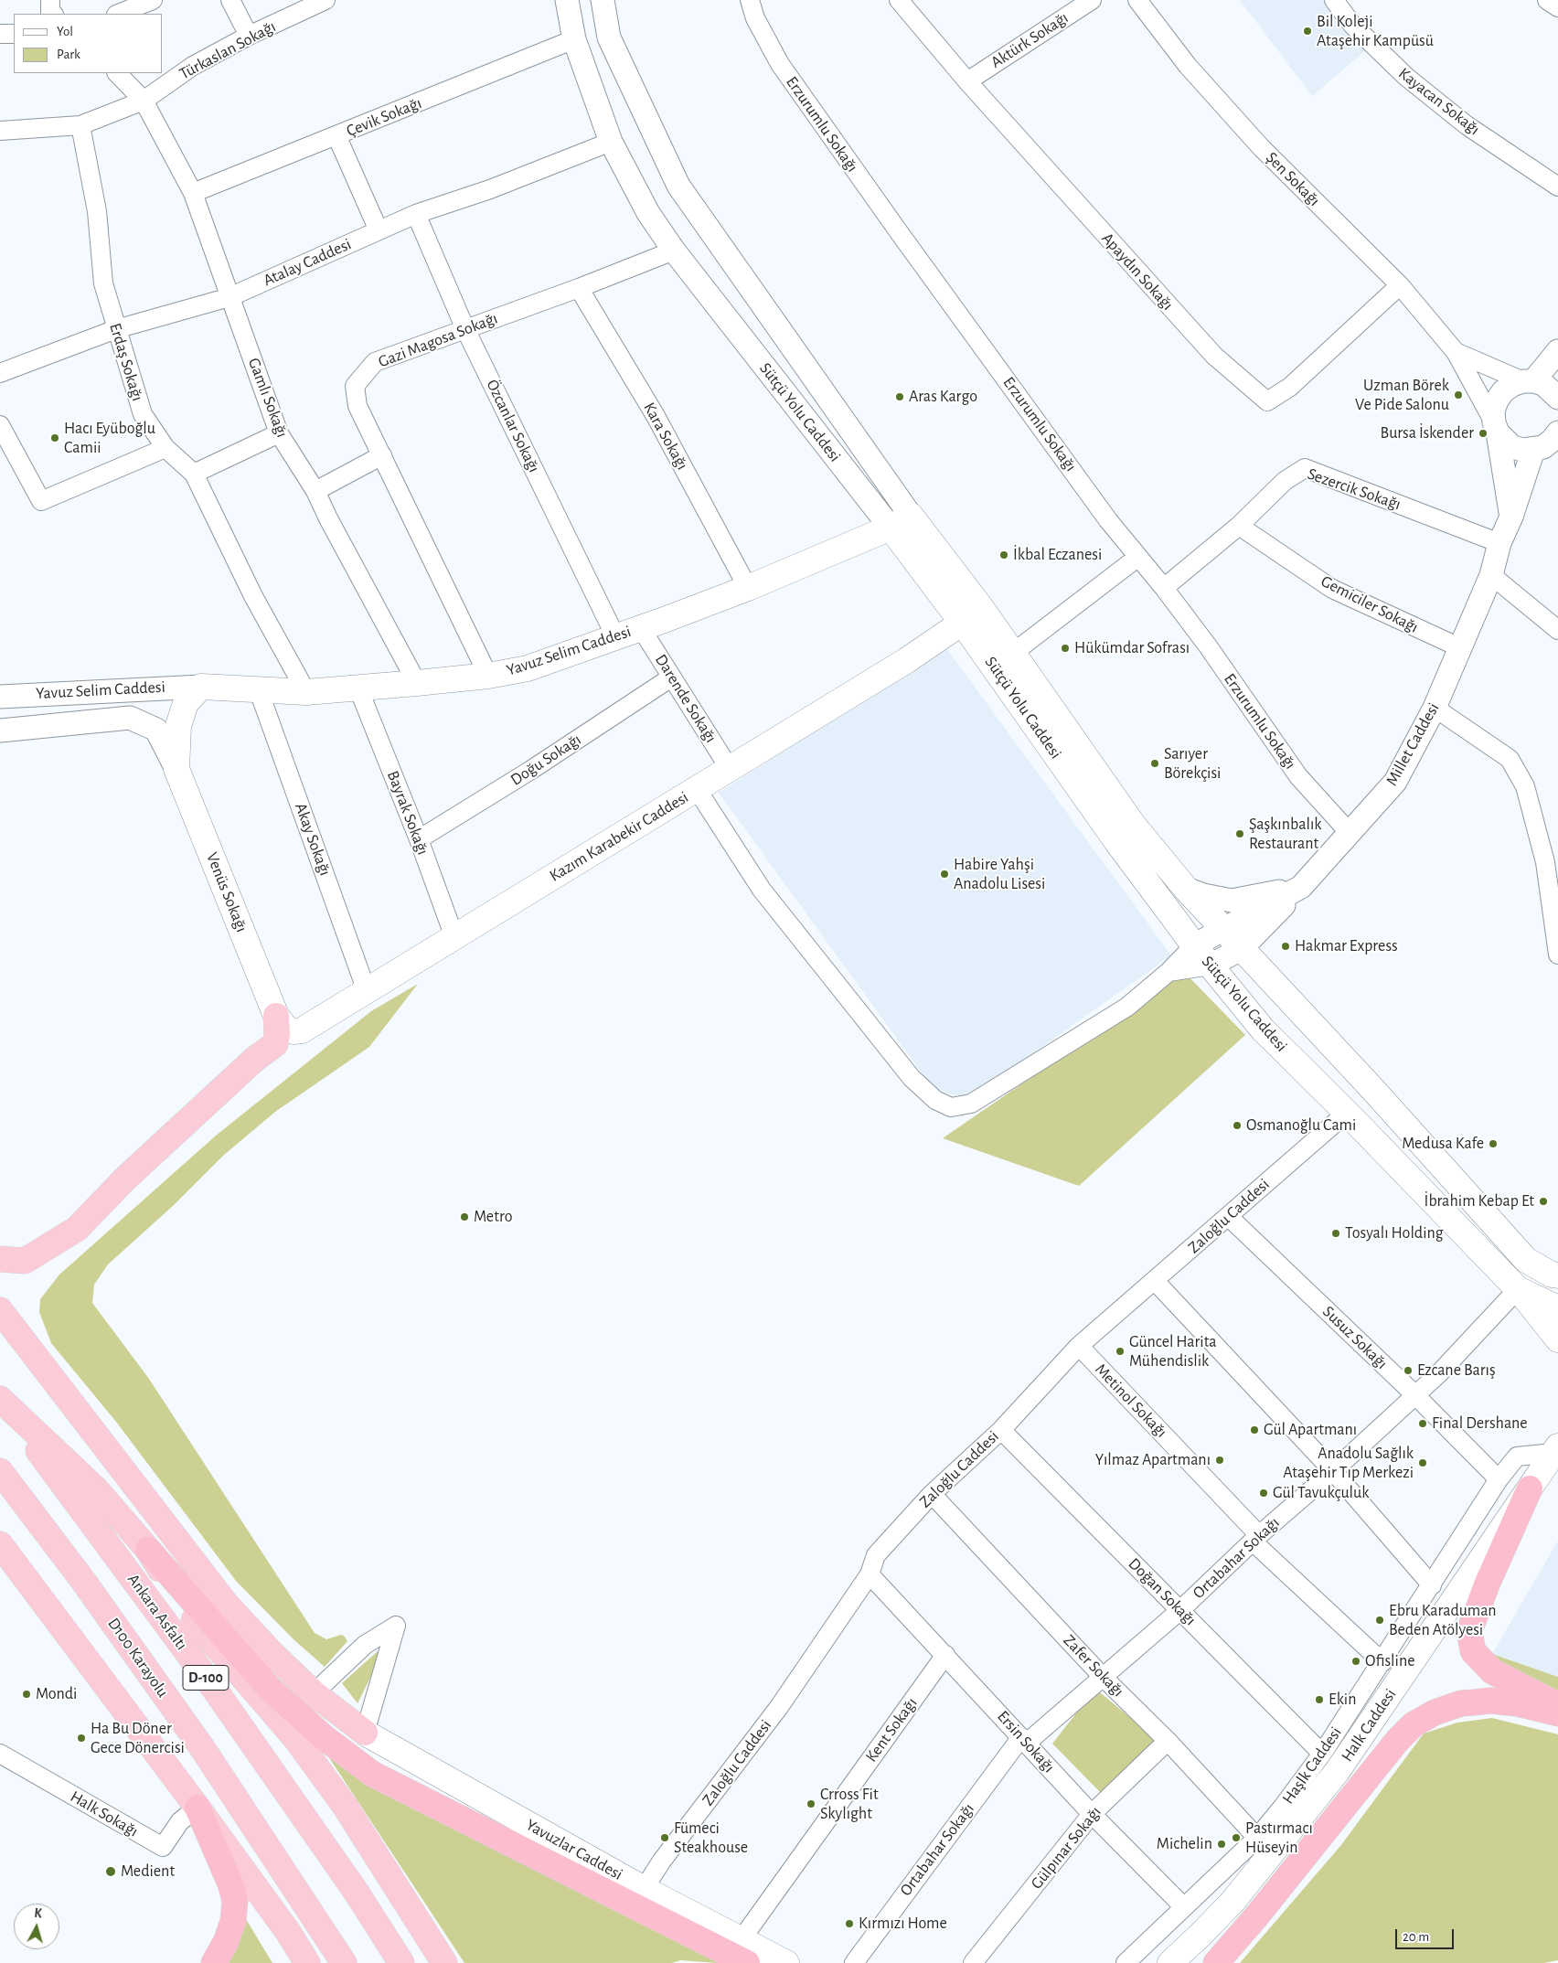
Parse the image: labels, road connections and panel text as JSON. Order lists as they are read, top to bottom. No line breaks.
{"streets":{"highway":["Ankara Asfaltı","D100 Karayolu","D-100"],"main road":["Sütçü Yolu Caddesi","Yavuz Selim Caddesi","Kazım Karabekir Caddesi","Venüs Sokağı","Halk Caddesi","Yavuzlar Caddesi"],"street":["Aktürk Sokağı","Türkaslan Sokağı","Kayacan Sokağı","Çevik Sokağı","Erzurumlu Sokağı","Şen Sokağı","Atalay Caddesi","Apaydın Sokağı","Gazi Magosa Sokağı","Erdaş Sokağı","Gamlı Sokağı","Özcanlar Sokağı","Kara Sokağı","Sezercik Sokağı","Gemiciler Sokağı","Darende Sokağı","Millet Caddesi","Doğu Sokağı","Bayrak Sokağı","Akay Sokağı","Zaloğlu Caddesi","Susuz Sokağı","Metinol Sokağı","Ortabahar Sokağı","Doğan Sokağı","Zafer Sokağı","Kent Sokağı","Ersin Sokağı","Haşlk Caddesi","Halk Sokağı","Gülpınar Sokağı"]},"crossings":[["Aktürk Sokağı","Apaydın Sokağı"],["Türkaslan Sokağı","Erdaş Sokağı"],["Türkaslan Sokağı","Gamlı Sokağı"],["Çevik Sokağı","Gamlı Sokağı"],["Çevik Sokağı","Sütçü Yolu Caddesi"],["Erzurumlu Sokağı","Sezercik Sokağı"],["Erzurumlu Sokağı","Millet Caddesi"],["Şen Sokağı","Apaydın Sokağı"],["Atalay Caddesi","Erdaş Sokağı"],["Atalay Caddesi","Gamlı Sokağı"],["Atalay Caddesi","Sütçü Yolu Caddesi"],["Atalay Caddesi","Özcanlar Sokağı"],["Gazi Magosa Sokağı","Sütçü Yolu Caddesi"],["Gazi Magosa Sokağı","Özcanlar Sokağı"],["Gazi Magosa Sokağı","Kara Sokağı"],["Gazi Magosa Sokağı","Yavuz Selim Caddesi"],["Erdaş Sokağı","Yavuz Selim Caddesi"],["Gamlı Sokağı","Yavuz Selim Caddesi"],["Sütçü Yolu Caddesi","Yavuz Selim Caddesi"],["Sütçü Yolu Caddesi","Millet Caddesi"],["Sütçü Yolu Caddesi","Kazım Karabekir Caddesi"],["Sütçü Yolu Caddesi","Zaloğlu Caddesi"],["Sütçü Yolu Caddesi","Ortabahar Sokağı"],["Özcanlar Sokağı","Yavuz Selim Caddesi"],["Kara Sokağı","Yavuz Selim Caddesi"],["Sezercik Sokağı","Gemiciler Sokağı"],["Sezercik Sokağı","Millet Caddesi"],["Gemiciler Sokağı","Millet Caddesi"],["Yavuz Selim Caddesi","Darende Sokağı"],["Yavuz Selim Caddesi","Bayrak Sokağı"],["Yavuz Selim Caddesi","Akay Sokağı"],["Yavuz Selim Caddesi","Venüs Sokağı"],["Darende Sokağı","Doğu Sokağı"],["Darende Sokağı","Kazım Karabekir Caddesi"],["Doğu Sokağı","Bayrak Sokağı"],["Bayrak Sokağı","Kazım Karabekir Caddesi"],["Kazım Karabekir Caddesi","Akay Sokağı"],["Kazım Karabekir Caddesi","Venüs Sokağı"],["Zaloğlu Caddesi","Susuz Sokağı"],["Zaloğlu Caddesi","Metinol Sokağı"],["Zaloğlu Caddesi","Doğan Sokağı"],["Zaloğlu Caddesi","Zafer Sokağı"],["Zaloğlu Caddesi","Ersin Sokağı"],["Zaloğlu Caddesi","Yavuzlar Caddesi"],["Susuz Sokağı","Ortabahar Sokağı"],["Susuz Sokağı","Haşlk Caddesi"],["Metinol Sokağı","Ortabahar Sokağı"],["Metinol Sokağı","Haşlk Caddesi"],["Ortabahar Sokağı","Doğan Sokağı"],["Ortabahar Sokağı","Zafer Sokağı"],["Ortabahar Sokağı","Ersin Sokağı"],["Doğan Sokağı","Haşlk Caddesi"],["Zafer Sokağı","Haşlk Caddesi"],["Zafer Sokağı","Gülpınar Sokağı"],["Halk Caddesi","Haşlk Caddesi"],["Kent Sokağı","Ersin Sokağı"],["Kent Sokağı","Yavuzlar Caddesi"],["Ersin Sokağı","Haşlk Caddesi"],["Ersin Sokağı","Gülpınar Sokağı"]],"places":["Bil Koleji Ataşehir Kampüsü","Uzman Börek Ve Pide Salonu","Aras Kargo","Bursa İskender","Hacı Eyüboğlu Camii","İkbal Eczanesi","Hükümdar Sofrası","Sarıyer Börekçisi","Şaşkınbalık Restaurant","Habire Yahşi Anadolu Lisesi","Hakmar Express","Osmanoğlu Cami","Medusa Kafe","İbrahim Kebap Et","Metro","Tosyalı Holding","Güncel Harita Mühendislik","Ezcane Barış","Final Dershane","Gül Apartmanı","Yılmaz Apartmanı","Anadolu Sağlık Ataşehir Tıp Merkezi","Gül Tavukçuluk","Ebru Karaduman Beden Atölyesi","Ofisline","Mondi","Ekin","Ha Bu Döner Gece Dönercisi","Crross Fit Skylıght","Fümeci Steakhouse","Pastırmacı Hüseyin","Michelin","Medient","Kırmızı Home"],"legend":["Yol","Park"],"scale_bar":"20 m","north":"top"}
